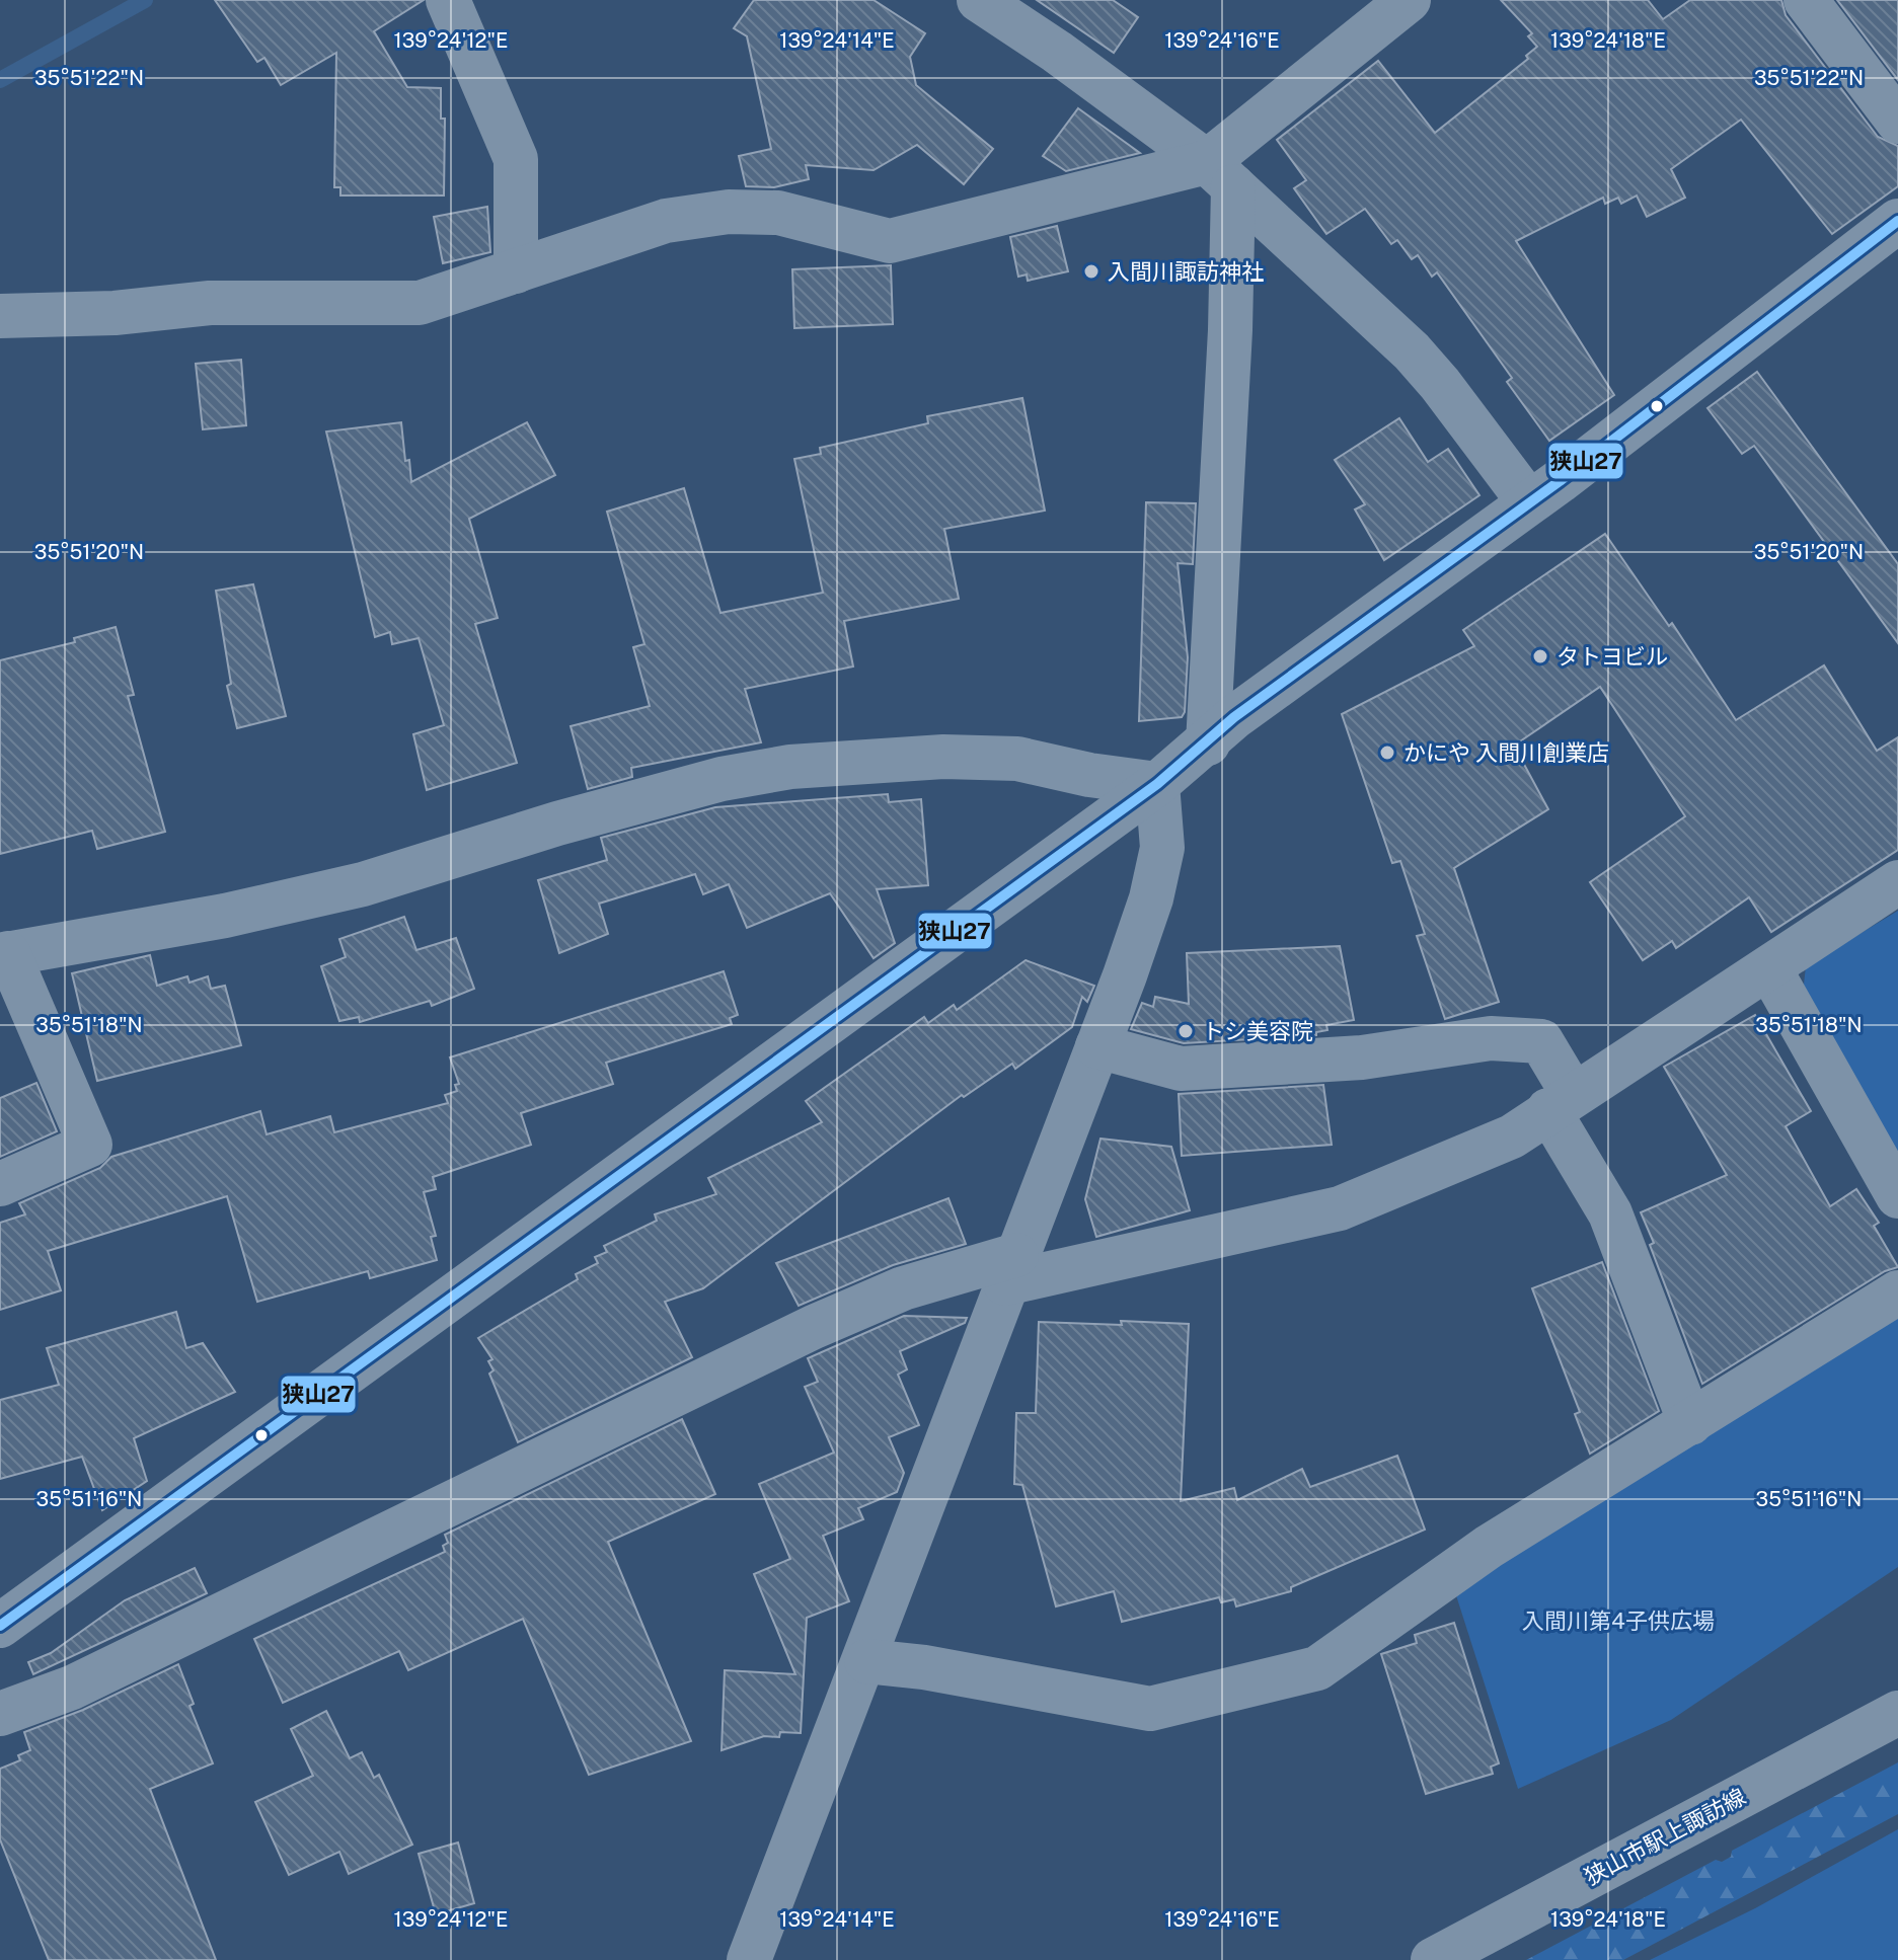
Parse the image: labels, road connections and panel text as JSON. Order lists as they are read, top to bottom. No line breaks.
{"streets":{"street":["狭山市駅上諏訪線"]},"parks":["入間川第4子供広場"],"places":["入間川諏訪神社","タトヨビル","かにや 入間川創業店","トシ美容院"],"lines":["transit line 狭山27"],"coordinates":["139°24'12\"E","139°24'14\"E","139°24'16\"E","139°24'18\"E","35°51'22\"N","35°51'20\"N","35°51'18\"N","35°51'16\"N"]}
